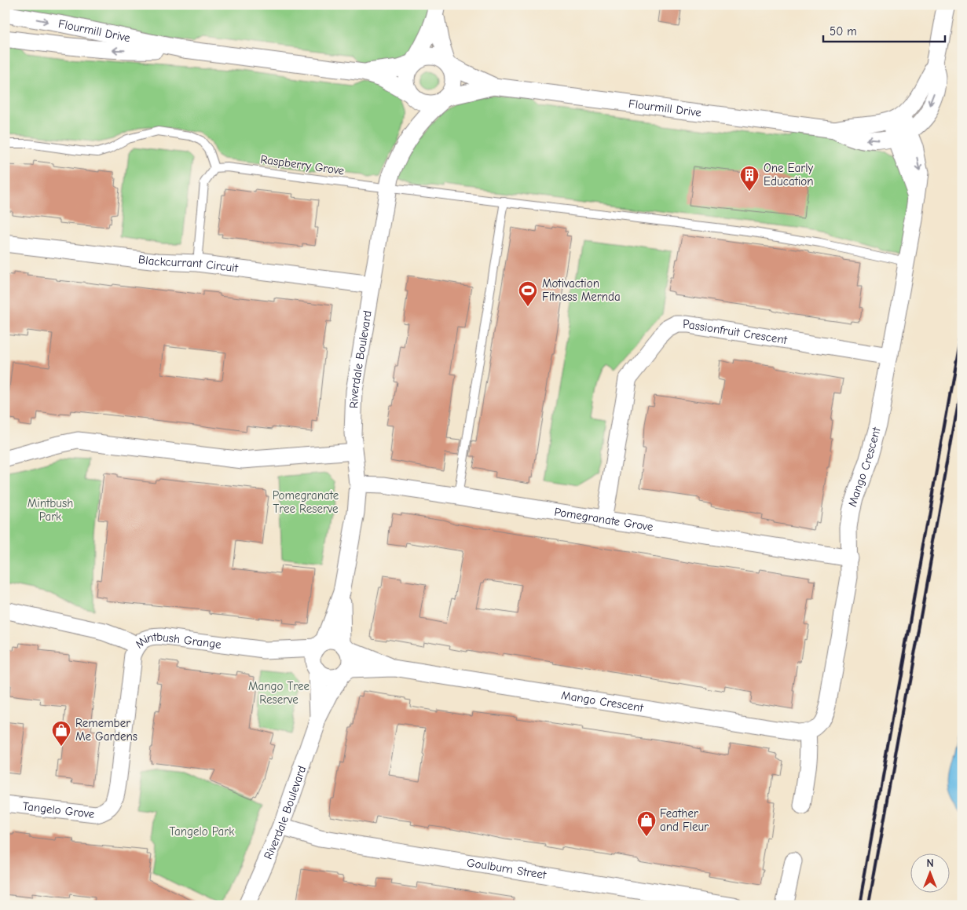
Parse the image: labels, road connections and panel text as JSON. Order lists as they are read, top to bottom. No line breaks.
{"streets":{"street":["Flourmill Drive","Blackcurrant Circuit","Passionfruit Crescent","Riverdale Boulevard","Mango Crescent","Pomegranate Grove","Mintbush Grange","Tangelo Grove","Goulburn Street"],"lane":["Raspberry Grove"]},"crossings":[["Flourmill Drive","Riverdale Boulevard"],["Flourmill Drive","Mango Crescent"],["Raspberry Grove","Riverdale Boulevard"],["Raspberry Grove","Mango Crescent"],["Blackcurrant Circuit","Riverdale Boulevard"],["Passionfruit Crescent","Mango Crescent"],["Passionfruit Crescent","Pomegranate Grove"],["Riverdale Boulevard","Mango Crescent"],["Riverdale Boulevard","Pomegranate Grove"],["Riverdale Boulevard","Mintbush Grange"],["Riverdale Boulevard","Goulburn Street"],["Mango Crescent","Pomegranate Grove"],["Mango Crescent","Mintbush Grange"],["Mintbush Grange","Tangelo Grove"]],"parks":["Pomegranate Tree Reserve","Mintbush Park","Mango Tree Reserve","Tangelo Park"],"places":{"building":["One Early Education"],"sports":["Motivaction Fitness Mernda"],"shop":["Remember Me Gardens","Feather and Fleur"]},"scale_bar":"50 m","north":"top"}
